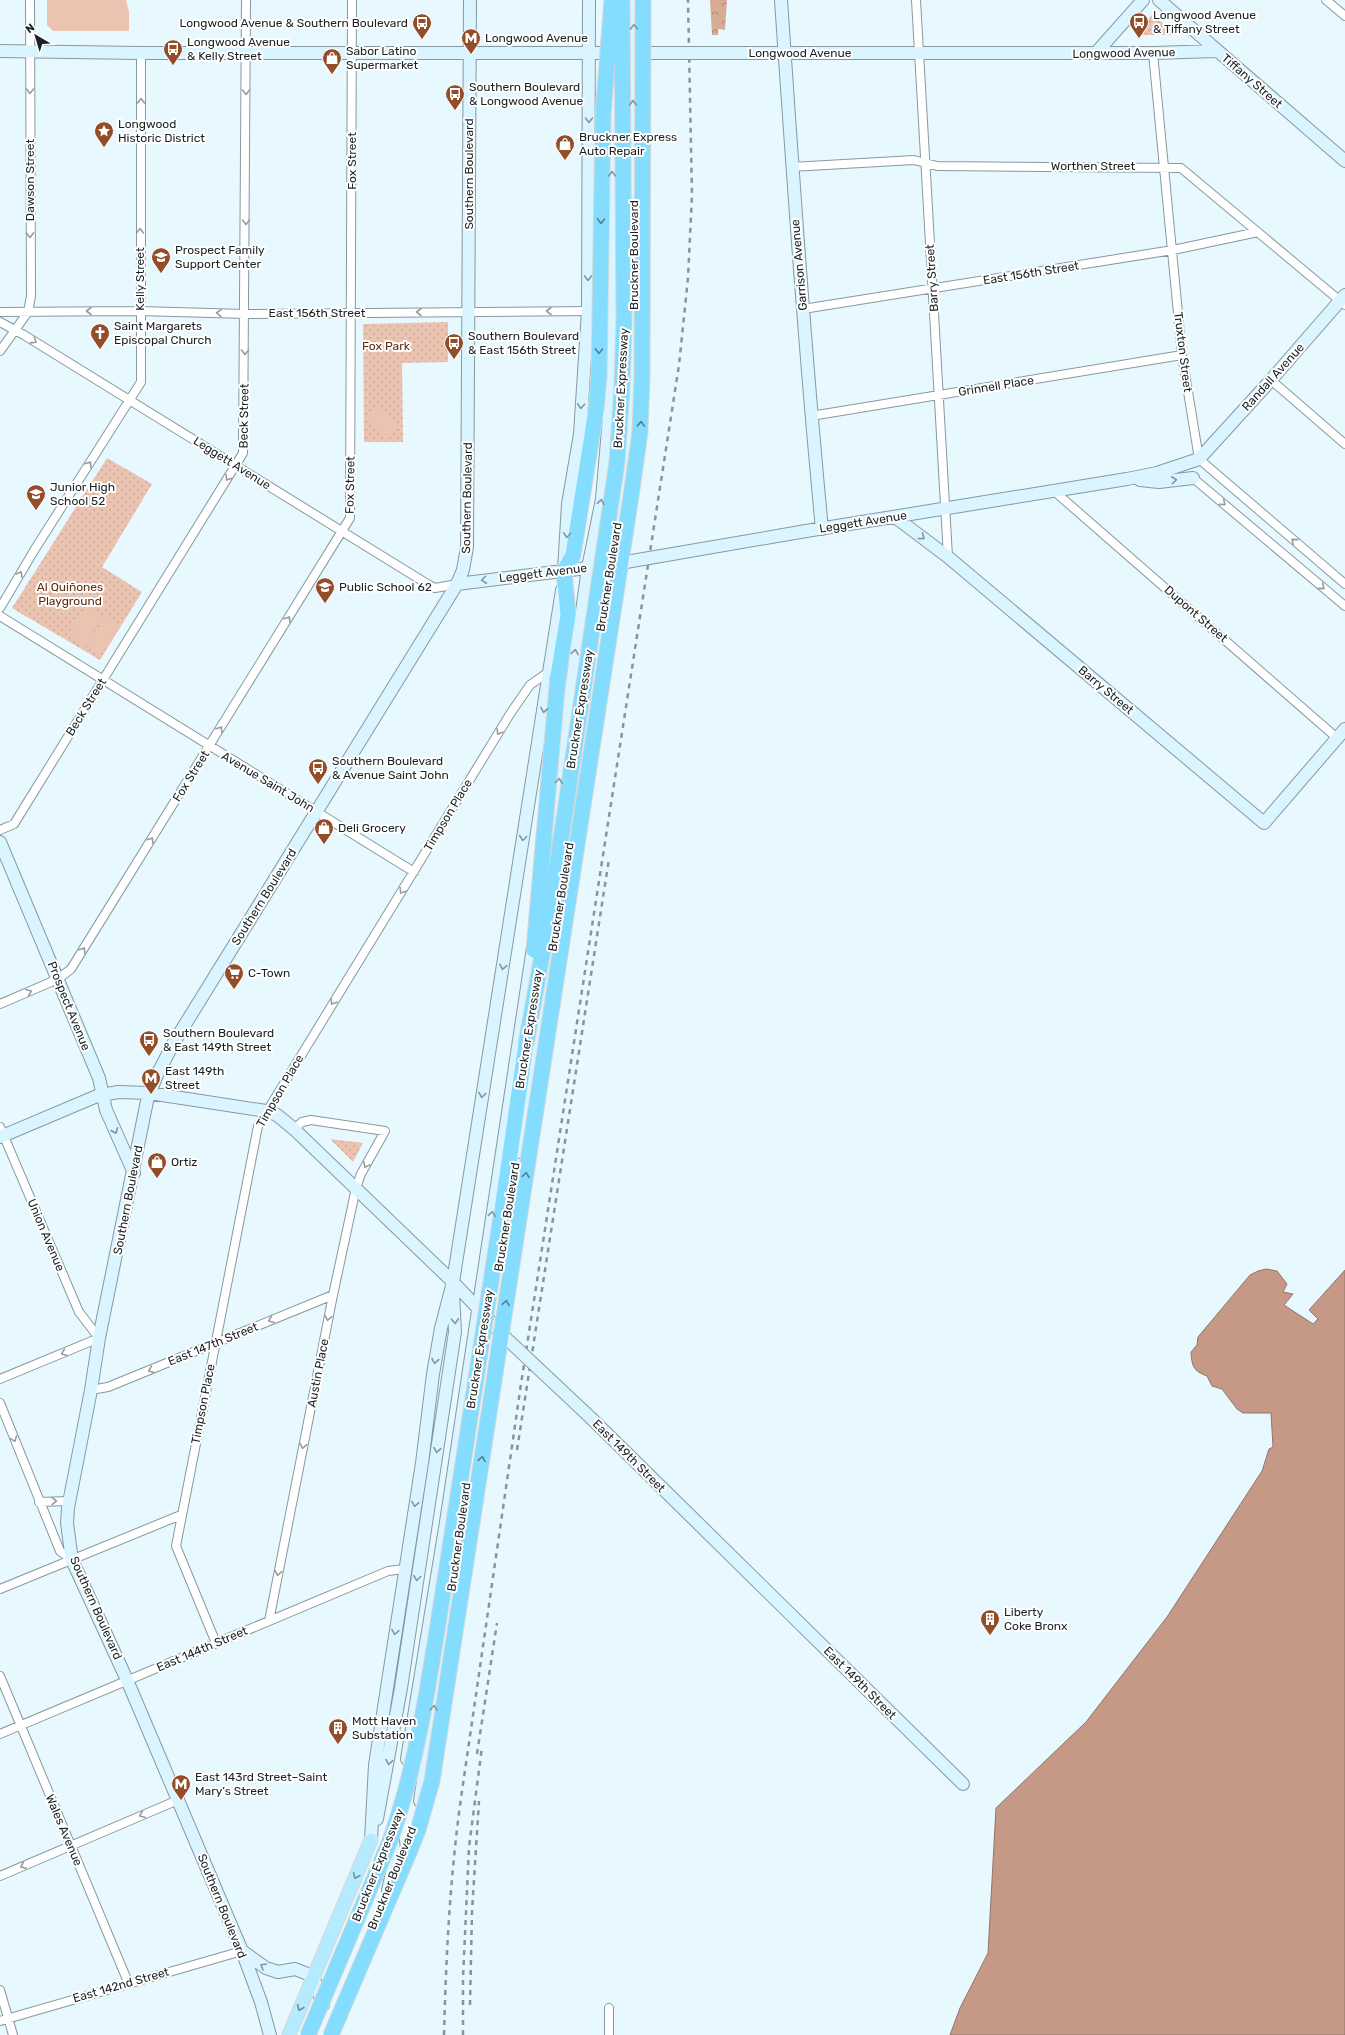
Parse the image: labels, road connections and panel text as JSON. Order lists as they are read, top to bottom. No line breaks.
{"streets":{"highway":["Bruckner Expressway"],"main road":["Longwood Avenue","Tiffany Street","Southern Boulevard","Bruckner Boulevard","Garrison Avenue","Barry Street","Randall Avenue","Leggett Avenue","Prospect Avenue","East 149th Street"],"street":["Fox Street","Worthen Street","Dawson Street","East 156th Street","Kelly Street","Truxton Street","Grinnell Place","Beck Street","Dupont Street","Avenue Saint John","Timpson Place","Union Avenue","East 147th Street","Austin Place","East 144th Street","Wales Avenue","East 142nd Street"]},"crossings":[["Longwood Avenue","Tiffany Street"],["Longwood Avenue","Fox Street"],["Longwood Avenue","Southern Boulevard"],["Longwood Avenue","Dawson Street"],["Longwood Avenue","Bruckner Boulevard"],["Longwood Avenue","Garrison Avenue"],["Longwood Avenue","Barry Street"],["Longwood Avenue","Kelly Street"],["Longwood Avenue","Truxton Street"],["Longwood Avenue","Beck Street"],["Fox Street","East 156th Street"],["Fox Street","Leggett Avenue"],["Fox Street","Avenue Saint John"],["Fox Street","Prospect Avenue"],["Worthen Street","Garrison Avenue"],["Worthen Street","East 156th Street"],["Worthen Street","Barry Street"],["Worthen Street","Truxton Street"],["Worthen Street","Randall Avenue"],["Southern Boulevard","East 156th Street"],["Southern Boulevard","Leggett Avenue"],["Southern Boulevard","Avenue Saint John"],["Southern Boulevard","Prospect Avenue"],["Southern Boulevard","Union Avenue"],["Southern Boulevard","East 147th Street"],["Southern Boulevard","East 149th Street"],["Southern Boulevard","East 144th Street"],["Southern Boulevard","East 142nd Street"],["Dawson Street","East 156th Street"],["Dawson Street","Leggett Avenue"],["Bruckner Boulevard","East 156th Street"],["Bruckner Boulevard","Leggett Avenue"],["Bruckner Boulevard","East 149th Street"],["Garrison Avenue","East 156th Street"],["Garrison Avenue","Grinnell Place"],["Garrison Avenue","Leggett Avenue"],["East 156th Street","Barry Street"],["East 156th Street","Kelly Street"],["East 156th Street","Truxton Street"],["East 156th Street","Beck Street"],["Barry Street","Grinnell Place"],["Barry Street","Leggett Avenue"],["Barry Street","Dupont Street"],["Kelly Street","Leggett Avenue"],["Truxton Street","Randall Avenue"],["Truxton Street","Grinnell Place"],["Truxton Street","Leggett Avenue"],["Randall Avenue","Leggett Avenue"],["Beck Street","Leggett Avenue"],["Beck Street","Avenue Saint John"],["Leggett Avenue","Dupont Street"],["Avenue Saint John","Timpson Place"],["Timpson Place","East 147th Street"],["Timpson Place","East 149th Street"],["Timpson Place","East 144th Street"],["Prospect Avenue","East 149th Street"],["Union Avenue","East 149th Street"],["East 147th Street","Austin Place"],["Austin Place","East 149th Street"],["Austin Place","East 144th Street"],["East 144th Street","Wales Avenue"],["Wales Avenue","East 142nd Street"]],"one_way":["Fox Street","Dawson Street","East 156th Street","Kelly Street","Beck Street","Timpson Place","East 147th Street"],"parks":["Fox Park","Al Quiñones Playground"],"places":{"bus stop":["Longwood Avenue & Tiffany Street","Longwood Avenue & Southern Boulevard","Longwood Avenue & Kelly Street","Southern Boulevard & Longwood Avenue","Southern Boulevard & East 156th Street","Southern Boulevard & Avenue Saint John","Southern Boulevard & East 149th Street"],"metro station":["Longwood Avenue","East 149th Street","East 143rd Street–Saint Mary’s Street"],"shop":["Sabor Latino Supermarket","Bruckner Express Auto Repair","Deli Grocery","Ortiz"],"place":["Longwood Historic District"],"school or university":["Prospect Family Support Center","Junior High School 52","Public School 62"],"church":["Saint Margarets Episcopal Church"],"supermarket":["C-Town"],"building":["Liberty Coke Bronx","Mott Haven Substation"]},"north":"top left"}
